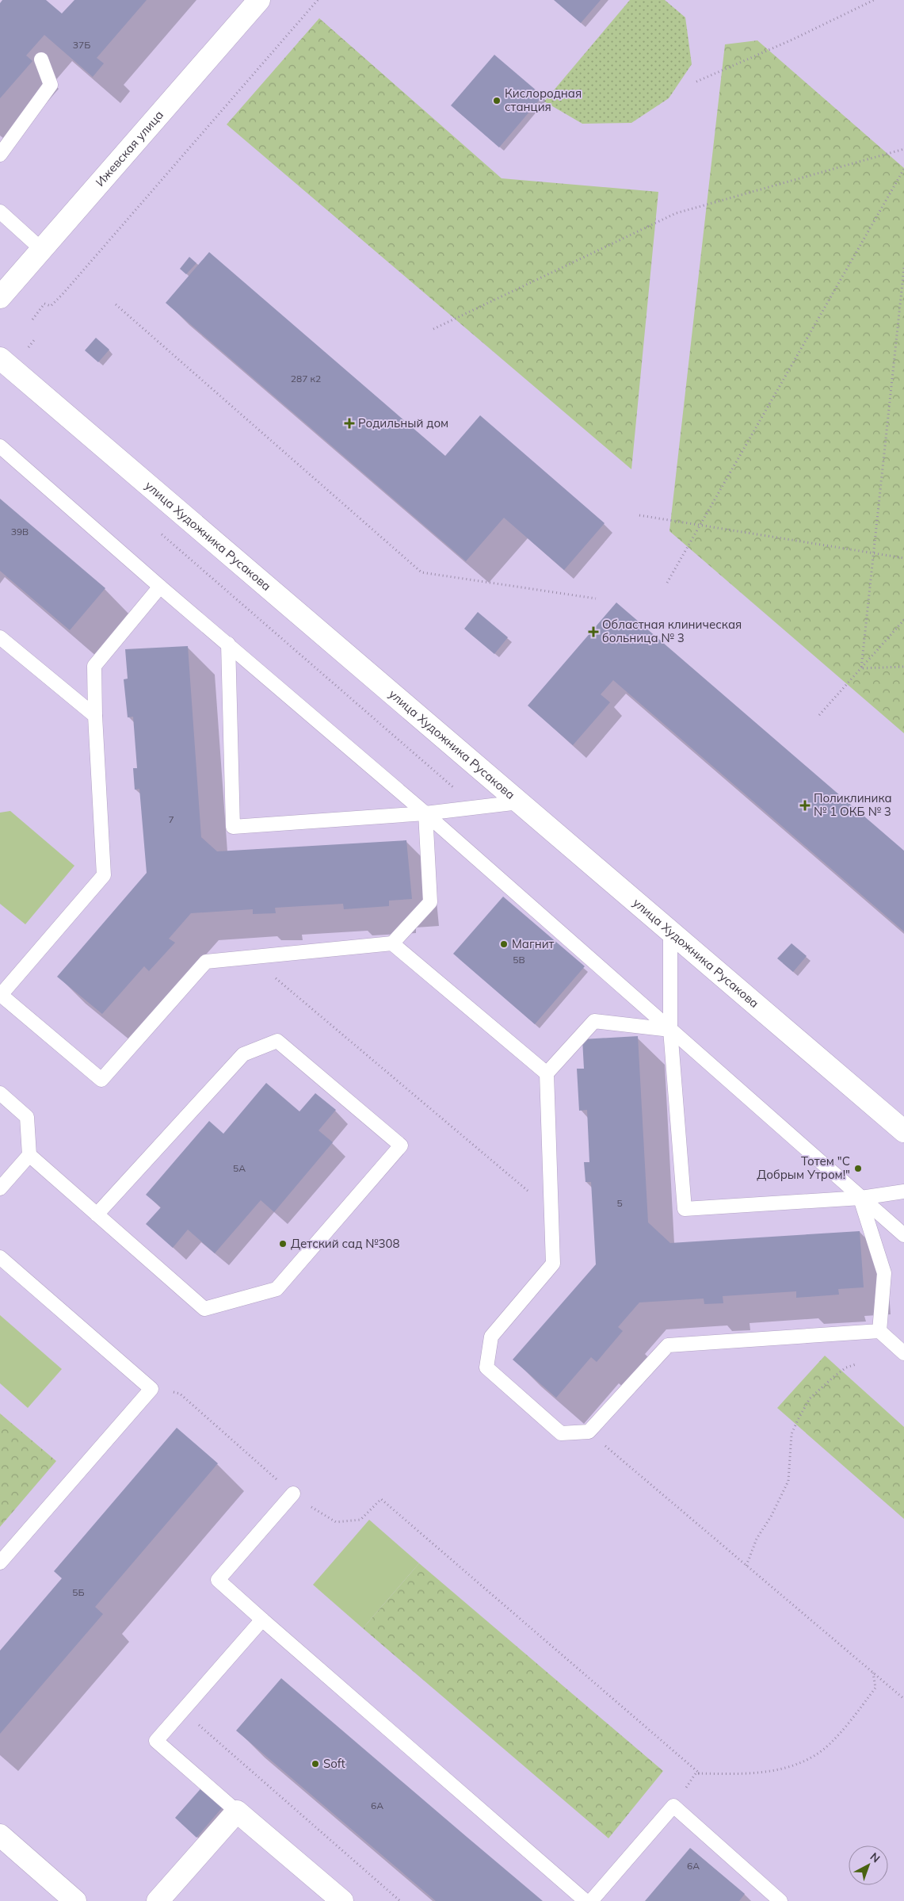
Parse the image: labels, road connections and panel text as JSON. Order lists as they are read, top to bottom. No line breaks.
{"streets":{"street":["Ижевская улица","улица Художника Русакова"]},"places":{"other":["Кислородная станция","Магнит","Тотем \"С Добрым Утром!\"","Детский сад №308","Soft"],"health":["Родильный дом","Областная клиническая больница № 3","Поликлиника № 1 ОКБ № 3"]},"house_numbers":["37Б","287 к2","39В","7","5В","5А","5","5Б","6А","6А"],"north":"top right"}
